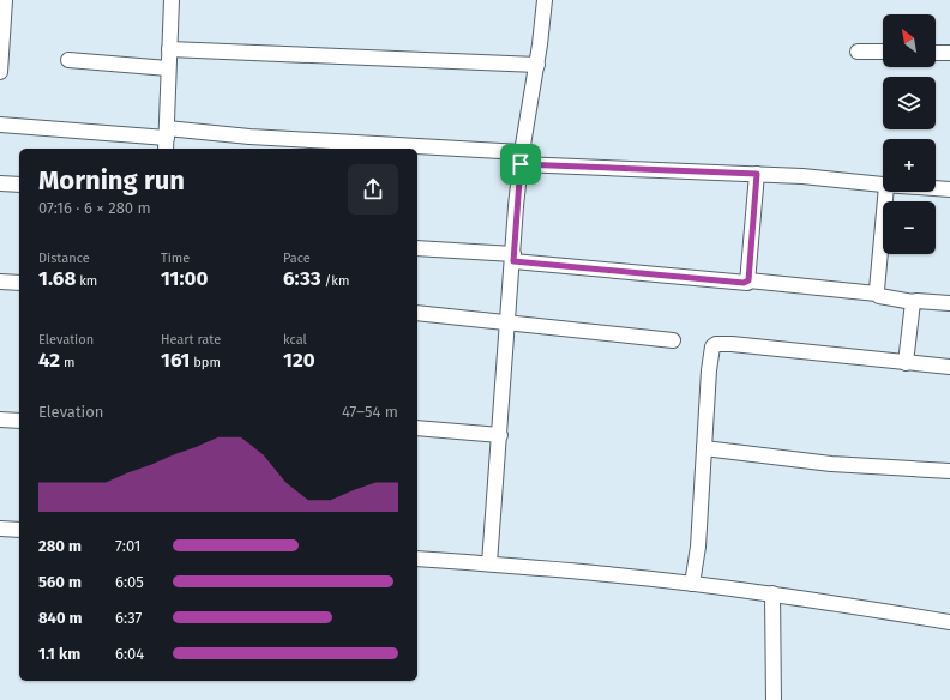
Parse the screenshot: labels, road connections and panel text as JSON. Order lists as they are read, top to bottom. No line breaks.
{"north":"top left","page":{"map_buttons":["+","−"],"heading":["Morning run","07:16 · 6 × 280 m"],"stats":[["Distance","1.68 km"],["Time","11:00"],["Pace","6:33 /km"],["Elevation","42 m"],["Heart rate","161 bpm"],["kcal","120"]],"chart":["Elevation","47–54 m"],"list":[{"name":"280 m","note":"7:01"},{"name":"560 m","note":"6:05"},{"name":"840 m","note":"6:37"},{"name":"1.1 km","note":"6:04"}]}}
